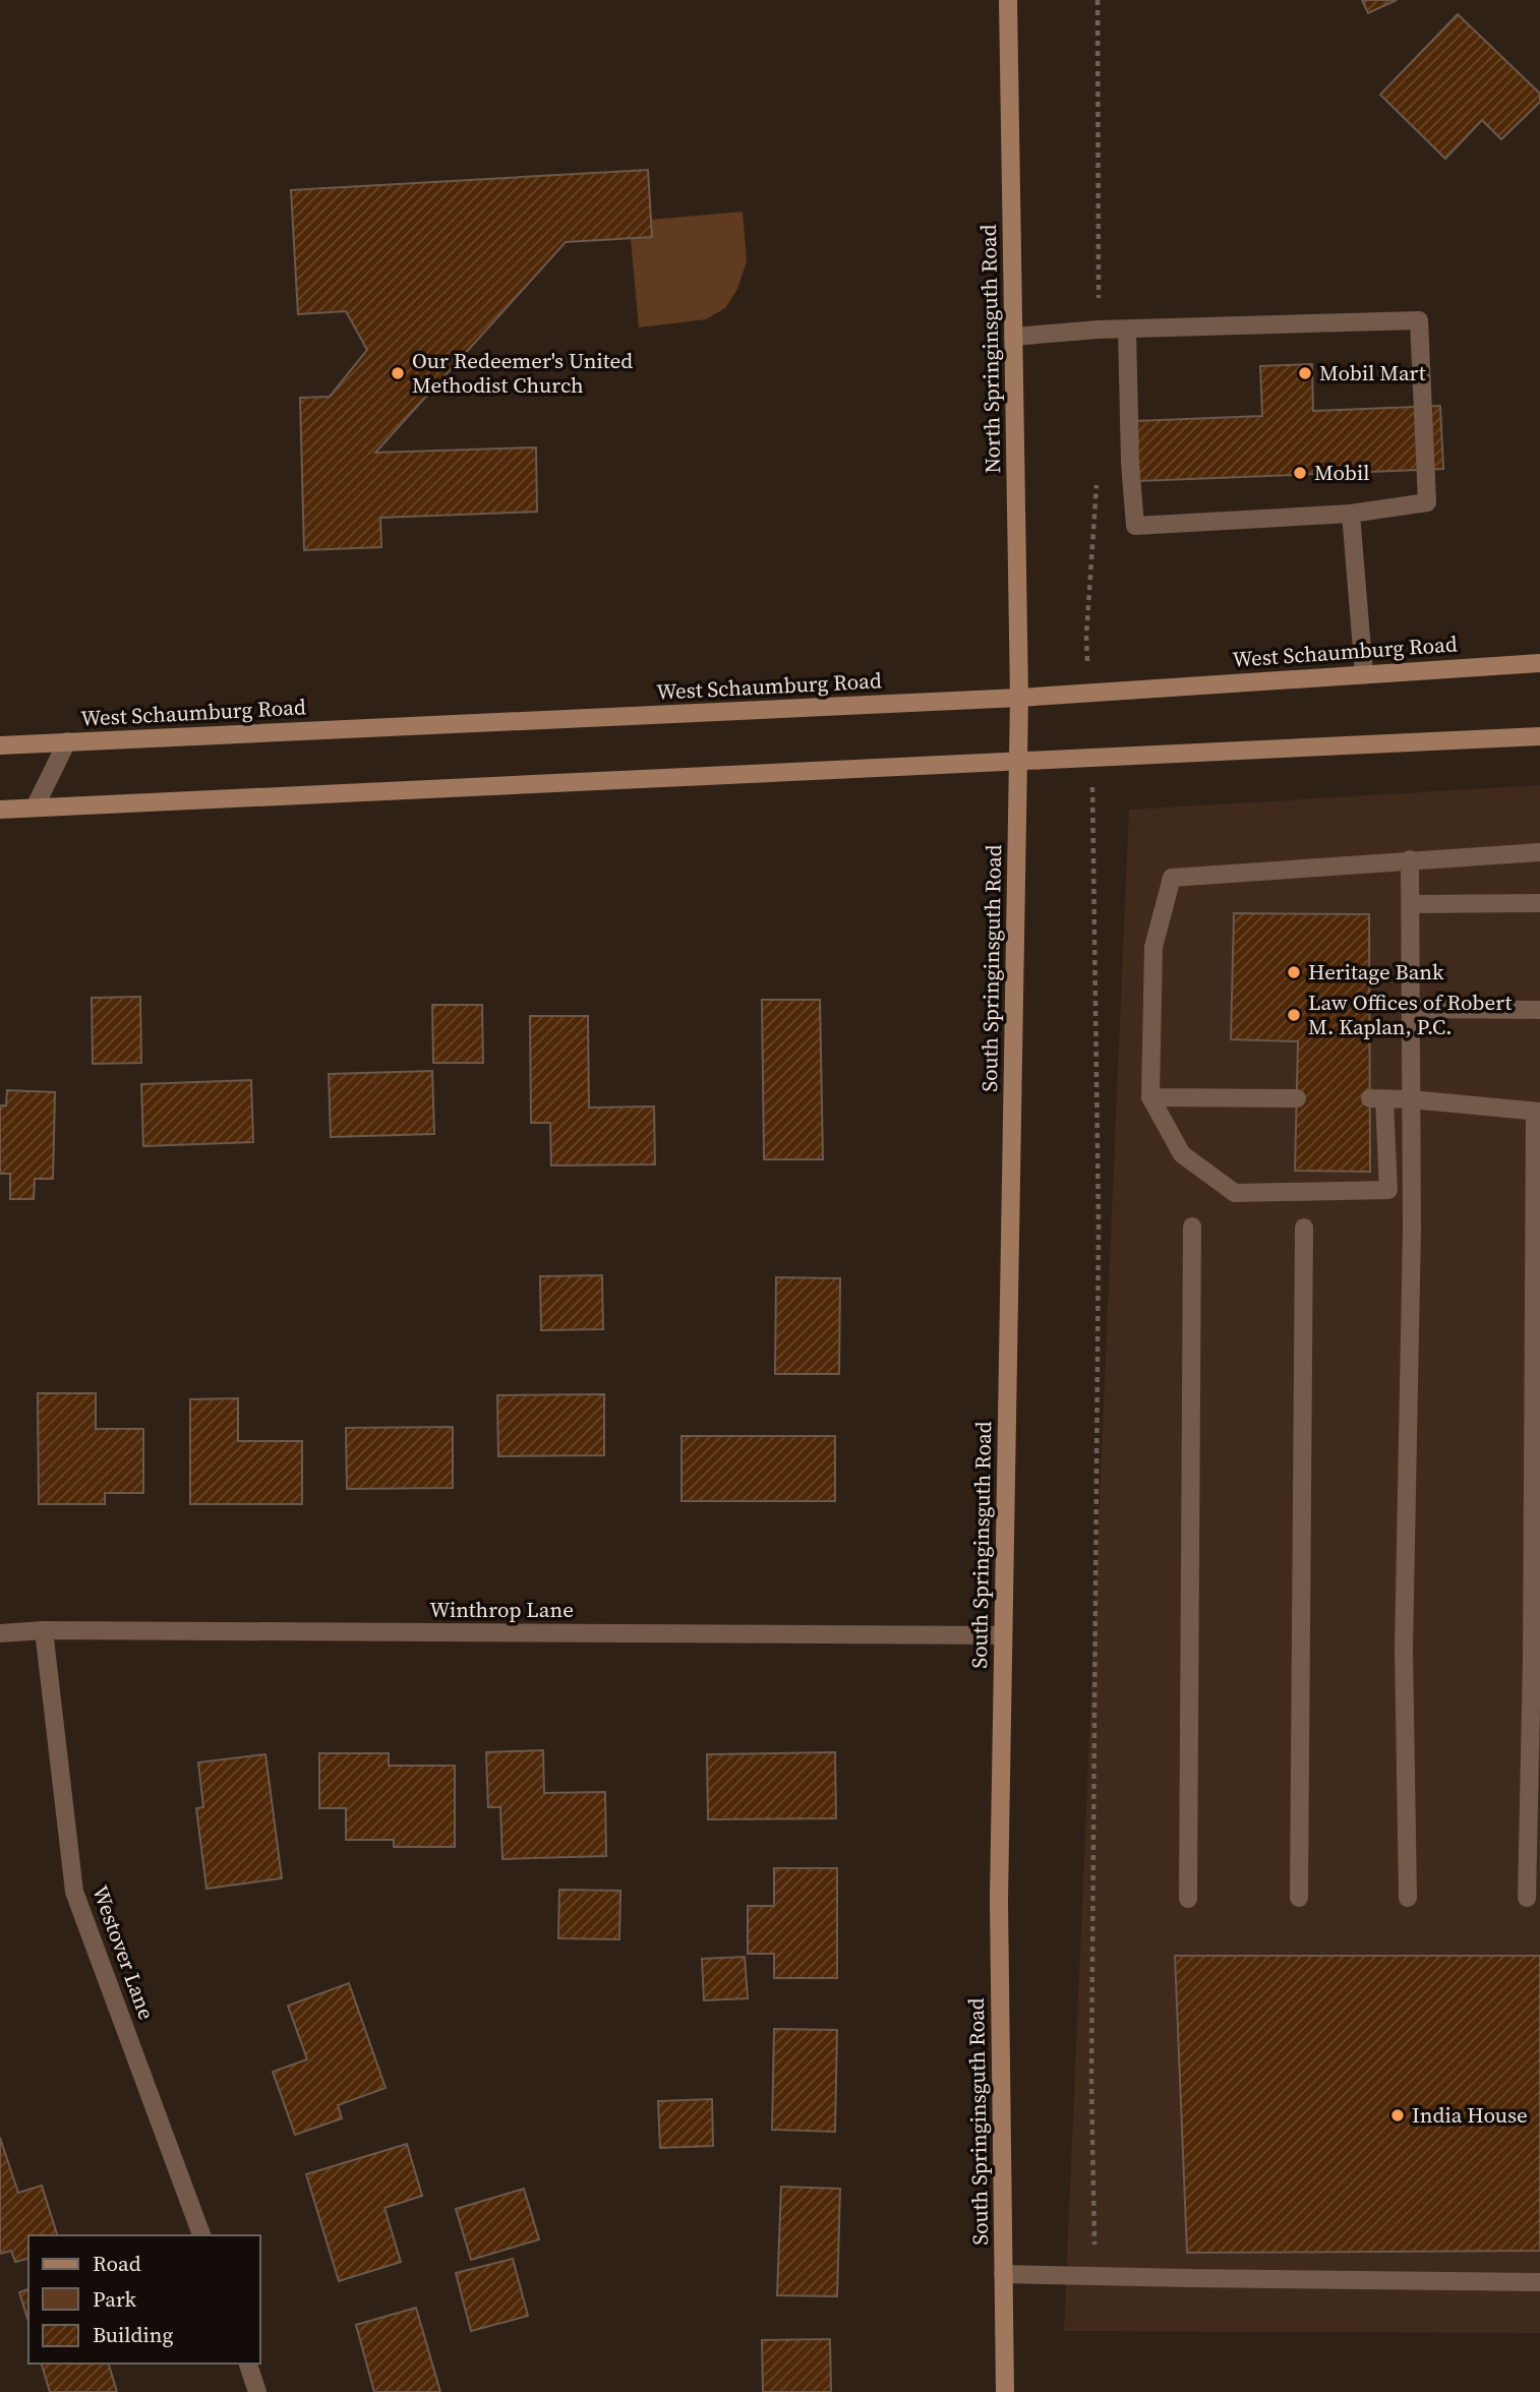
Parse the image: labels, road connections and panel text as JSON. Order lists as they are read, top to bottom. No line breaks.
{"streets":{"main road":["North Springinsguth Road","West Schaumburg Road","South Springinsguth Road"],"street":["Winthrop Lane","Westover Lane"]},"crossings":[["North Springinsguth Road","West Schaumburg Road"],["North Springinsguth Road","South Springinsguth Road"],["West Schaumburg Road","South Springinsguth Road"],["South Springinsguth Road","Winthrop Lane"],["Winthrop Lane","Westover Lane"]],"places":["Our Redeemer's United Methodist Church","Mobil Mart","Mobil","Heritage Bank","Law Offices of Robert M. Kaplan, P.C.","India House"],"legend":["Road","Park","Building"]}
